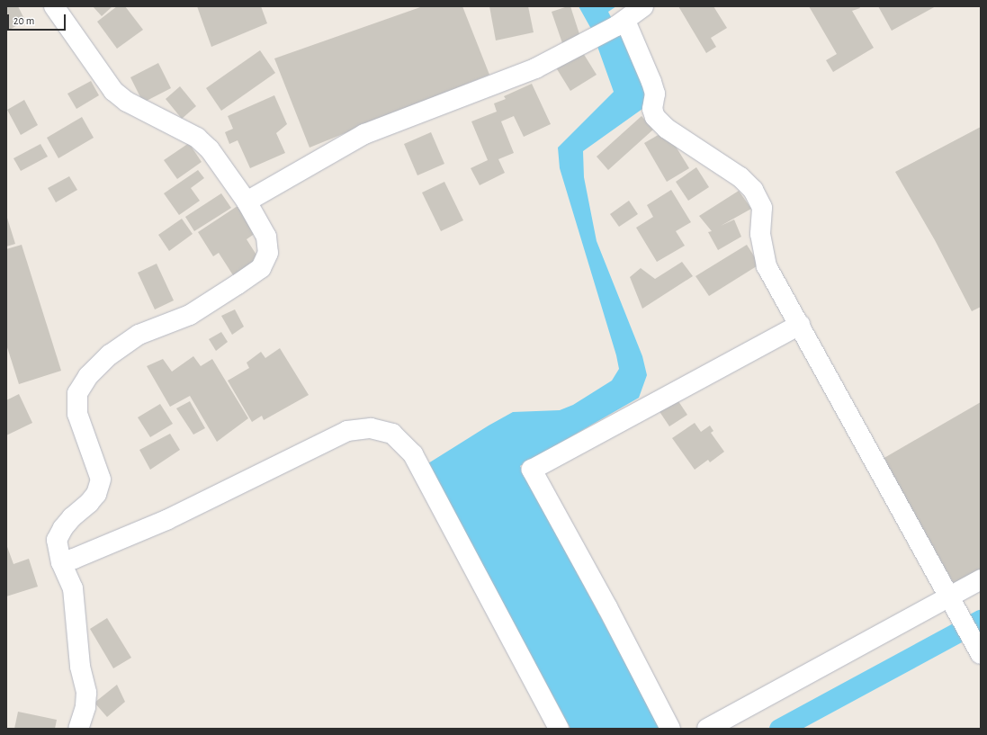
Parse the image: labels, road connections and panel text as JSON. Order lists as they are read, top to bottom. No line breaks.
{"scale_bar":"20 m"}
